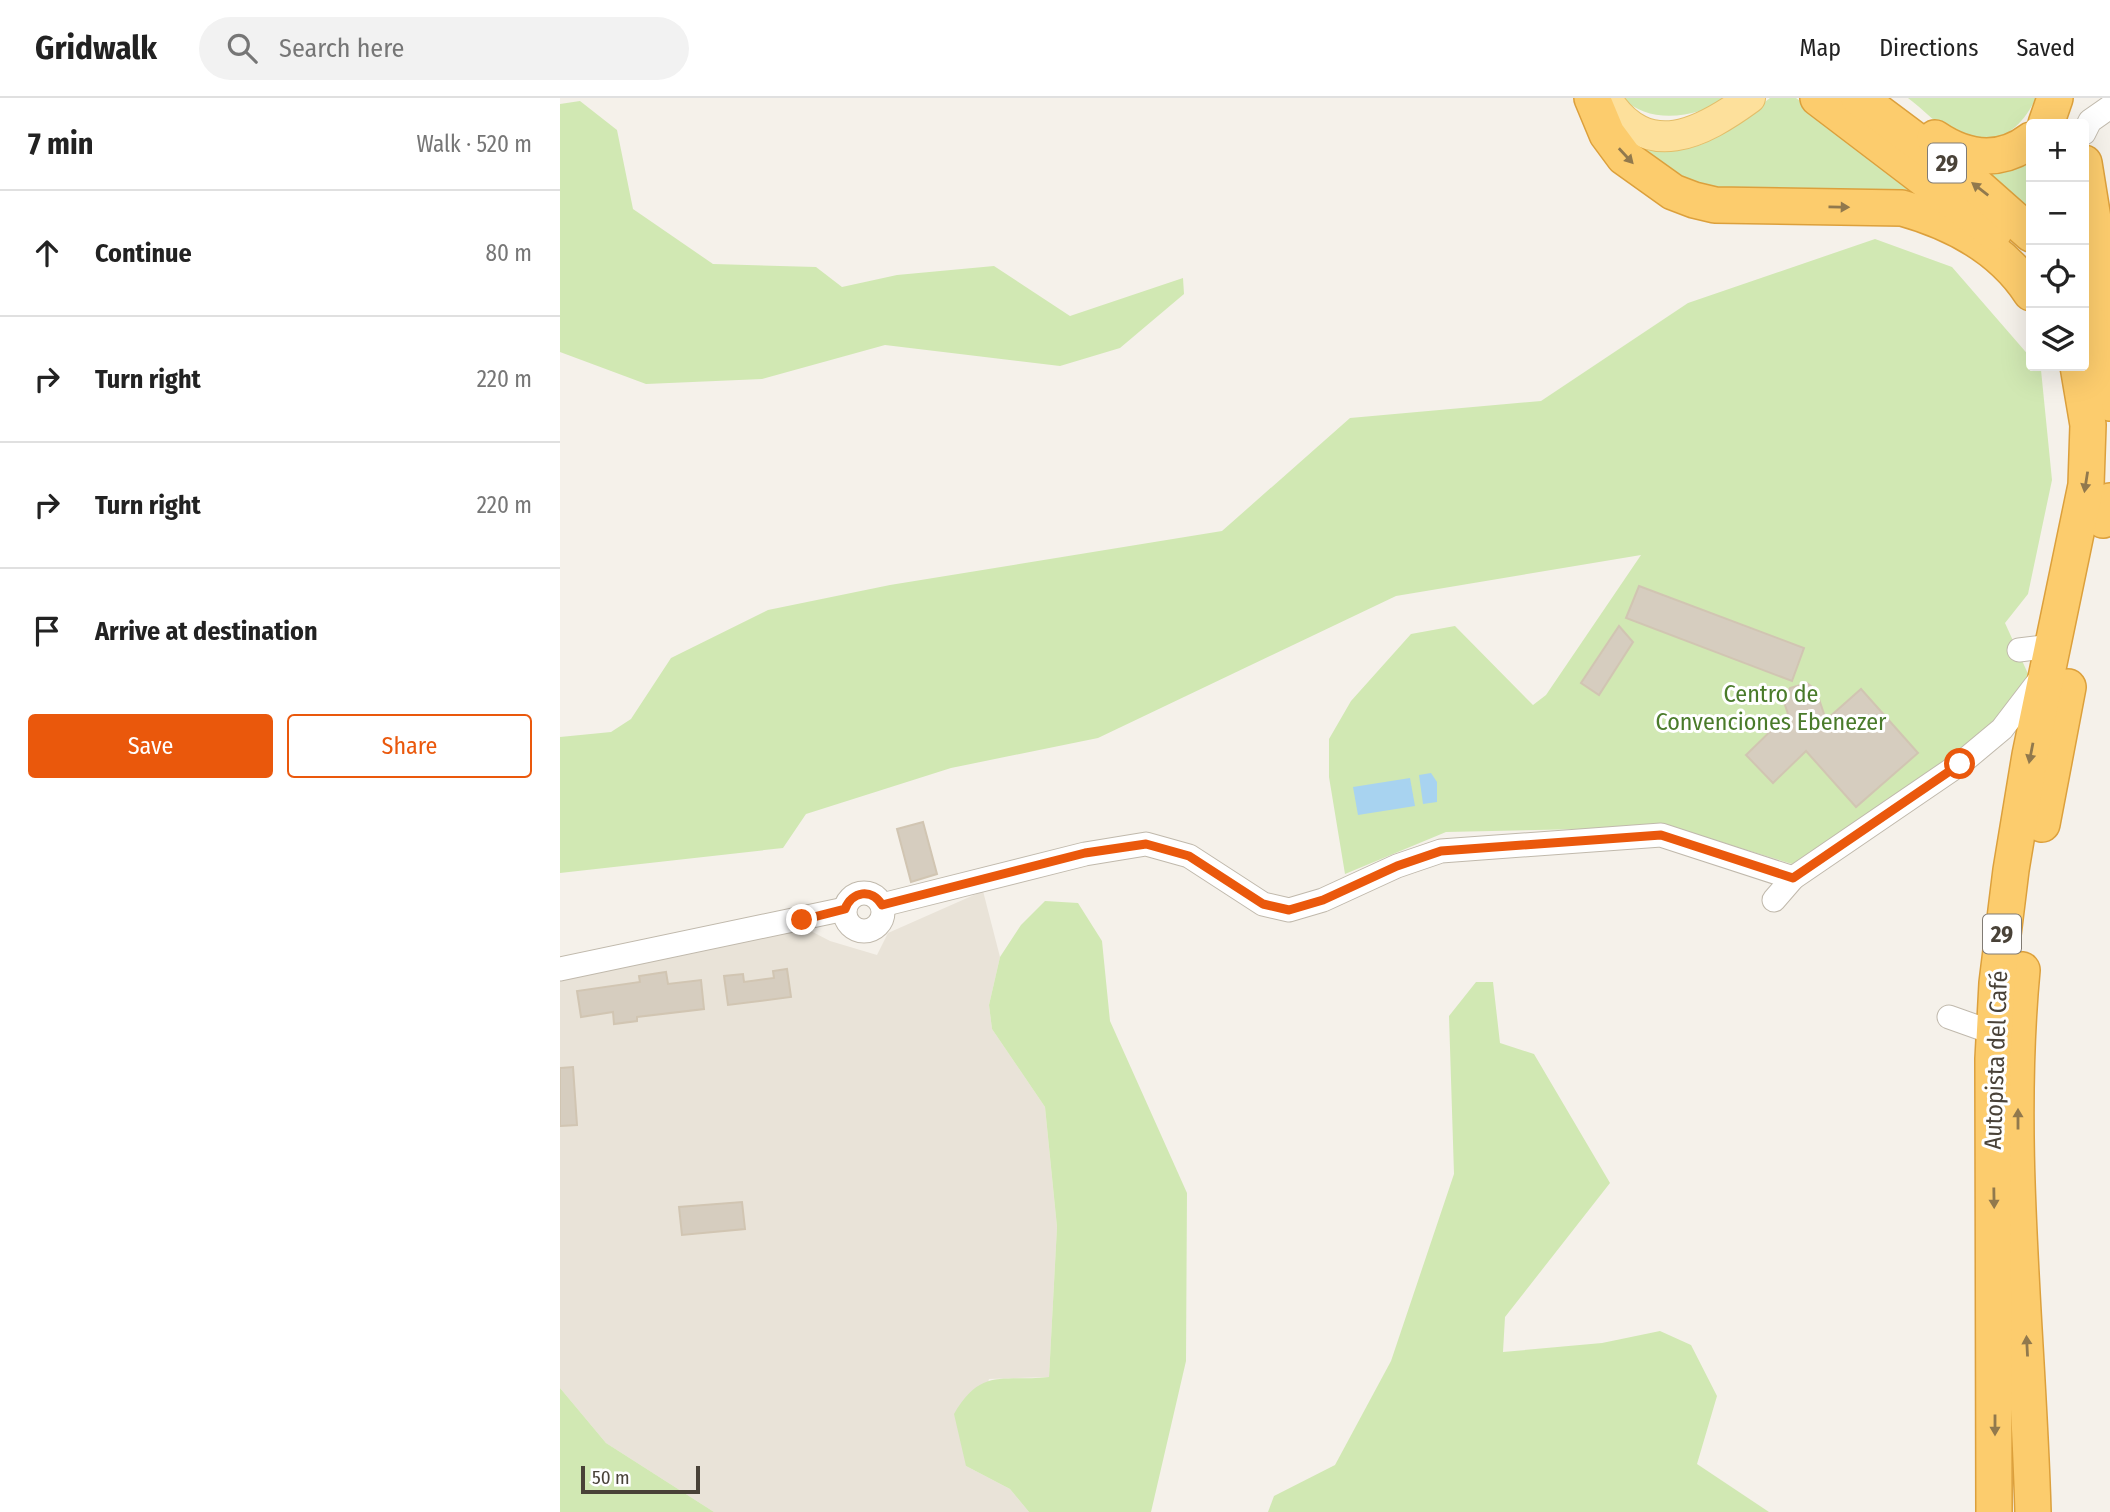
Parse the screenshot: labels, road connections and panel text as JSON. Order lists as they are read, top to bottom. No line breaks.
{"streets":{"highway":["29","Autopista del Café"]},"parks":["Centro de Convenciones Ebenezer"],"scale_bar":"50 m","page":{"header":"Gridwalk","search":"Search here","nav":["Map","Directions","Saved"],"heading":["7 min","Walk · 520 m"],"map_buttons":["+","−"],"list":[["Continue","80 m"],["Turn right","220 m"],["Turn right","220 m"],"Arrive at destination"],"buttons":["Save","Share"],"scale":"50 m"}}
